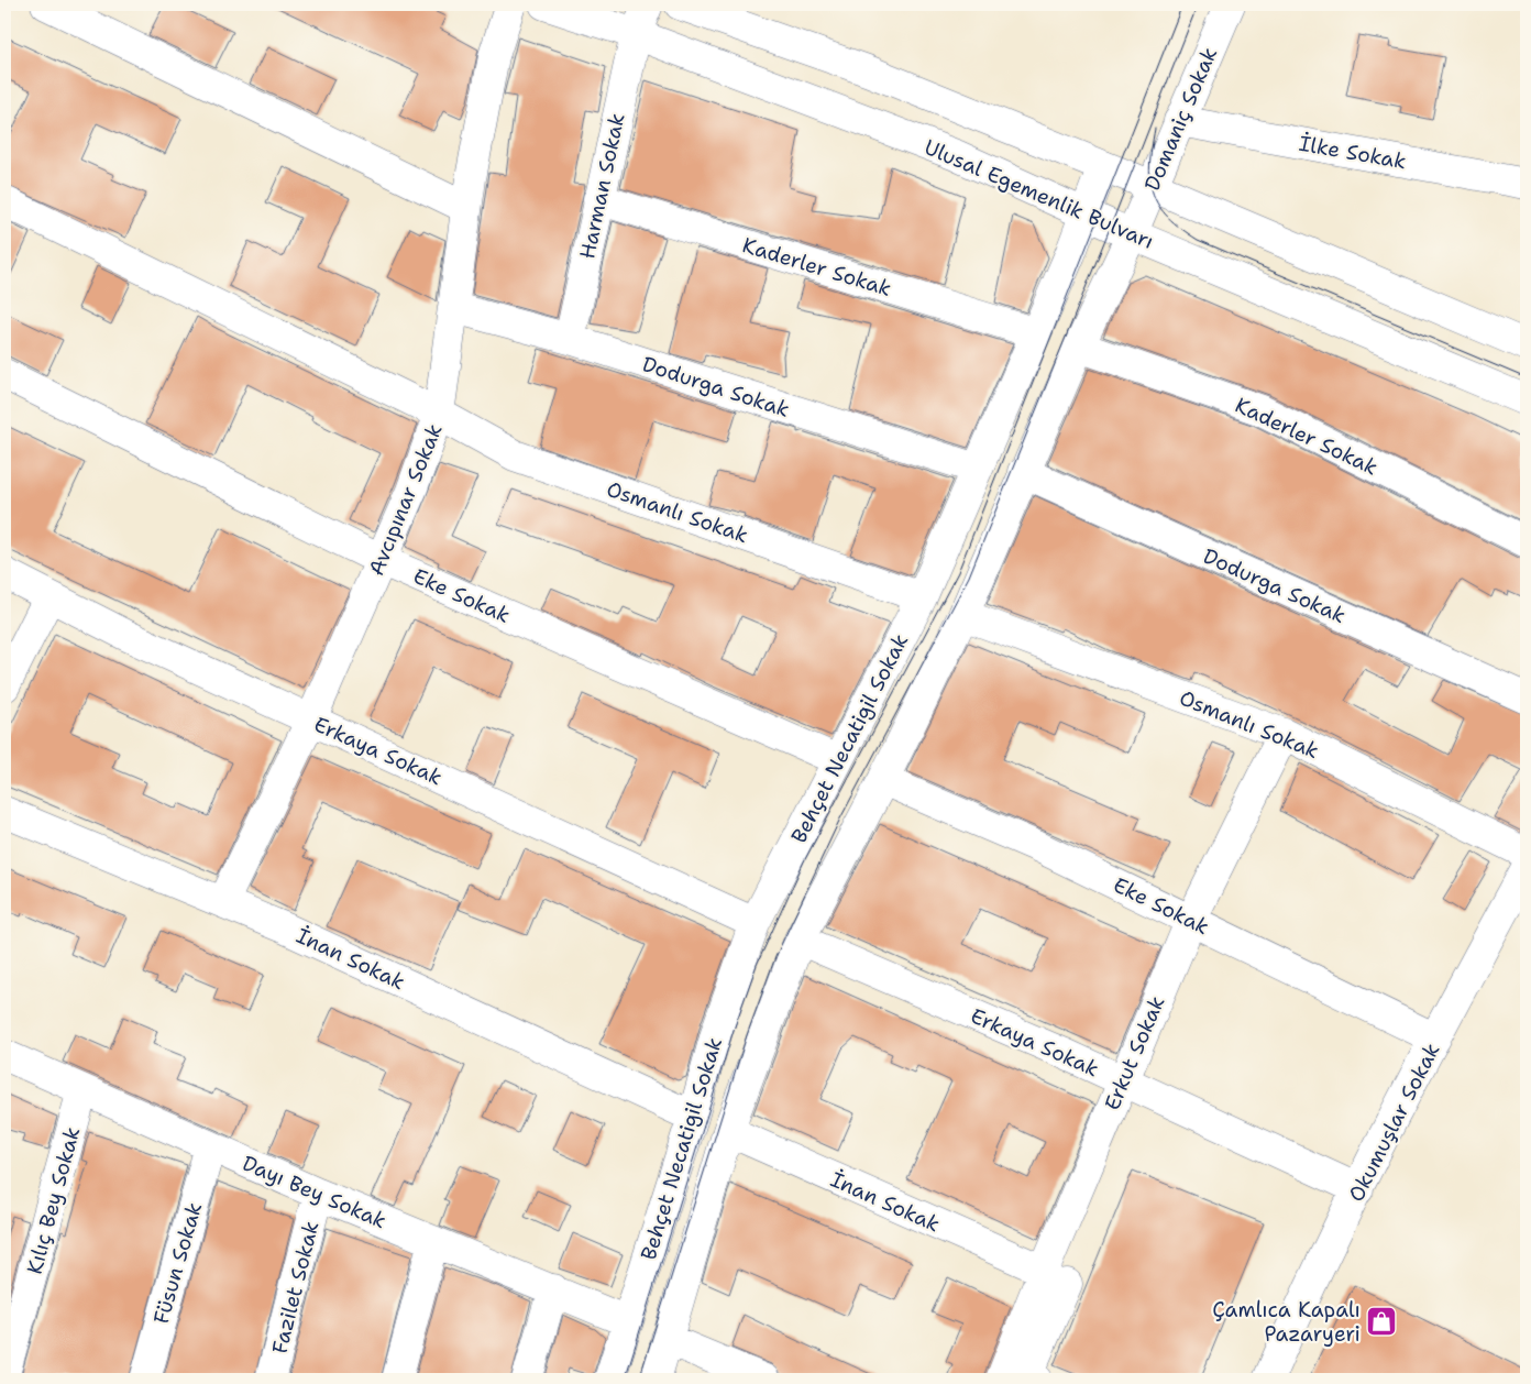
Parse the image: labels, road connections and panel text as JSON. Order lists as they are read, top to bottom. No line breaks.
{"streets":{"street":["Domaniç Sokak","İlke Sokak","Harman Sokak","Ulusal Egemenlik Bulvarı","Kaderler Sokak","Dodurga Sokak","Avcıpınar Sokak","Osmanlı Sokak","Eke Sokak","Behçet Necatigil Sokak","Erkaya Sokak","İnan Sokak","Erkut Sokak","Okumuşlar Sokak","Dayı Bey Sokak","Kılıç Bey Sokak","Füsun Sokak","Fazilet Sokak"]},"crossings":[["Domaniç Sokak","İlke Sokak"],["Domaniç Sokak","Ulusal Egemenlik Bulvarı"],["Domaniç Sokak","Kaderler Sokak"],["Domaniç Sokak","Dodurga Sokak"],["Domaniç Sokak","Osmanlı Sokak"],["Domaniç Sokak","Eke Sokak"],["Domaniç Sokak","Erkaya Sokak"],["Domaniç Sokak","İnan Sokak"],["Harman Sokak","Ulusal Egemenlik Bulvarı"],["Harman Sokak","Kaderler Sokak"],["Harman Sokak","Dodurga Sokak"],["Ulusal Egemenlik Bulvarı","Behçet Necatigil Sokak"],["Kaderler Sokak","Behçet Necatigil Sokak"],["Dodurga Sokak","Avcıpınar Sokak"],["Dodurga Sokak","Behçet Necatigil Sokak"],["Avcıpınar Sokak","Osmanlı Sokak"],["Avcıpınar Sokak","Eke Sokak"],["Avcıpınar Sokak","Erkaya Sokak"],["Avcıpınar Sokak","İnan Sokak"],["Osmanlı Sokak","Behçet Necatigil Sokak"],["Osmanlı Sokak","Erkut Sokak"],["Eke Sokak","Behçet Necatigil Sokak"],["Eke Sokak","Erkut Sokak"],["Eke Sokak","Okumuşlar Sokak"],["Behçet Necatigil Sokak","Erkaya Sokak"],["Behçet Necatigil Sokak","İnan Sokak"],["Behçet Necatigil Sokak","Dayı Bey Sokak"],["Erkaya Sokak","Erkut Sokak"],["Erkaya Sokak","Okumuşlar Sokak"],["İnan Sokak","Erkut Sokak"],["Dayı Bey Sokak","Kılıç Bey Sokak"],["Dayı Bey Sokak","Füsun Sokak"],["Dayı Bey Sokak","Fazilet Sokak"]],"places":{"shop":["Çamlıca Kapalı Pazaryeri"]}}
